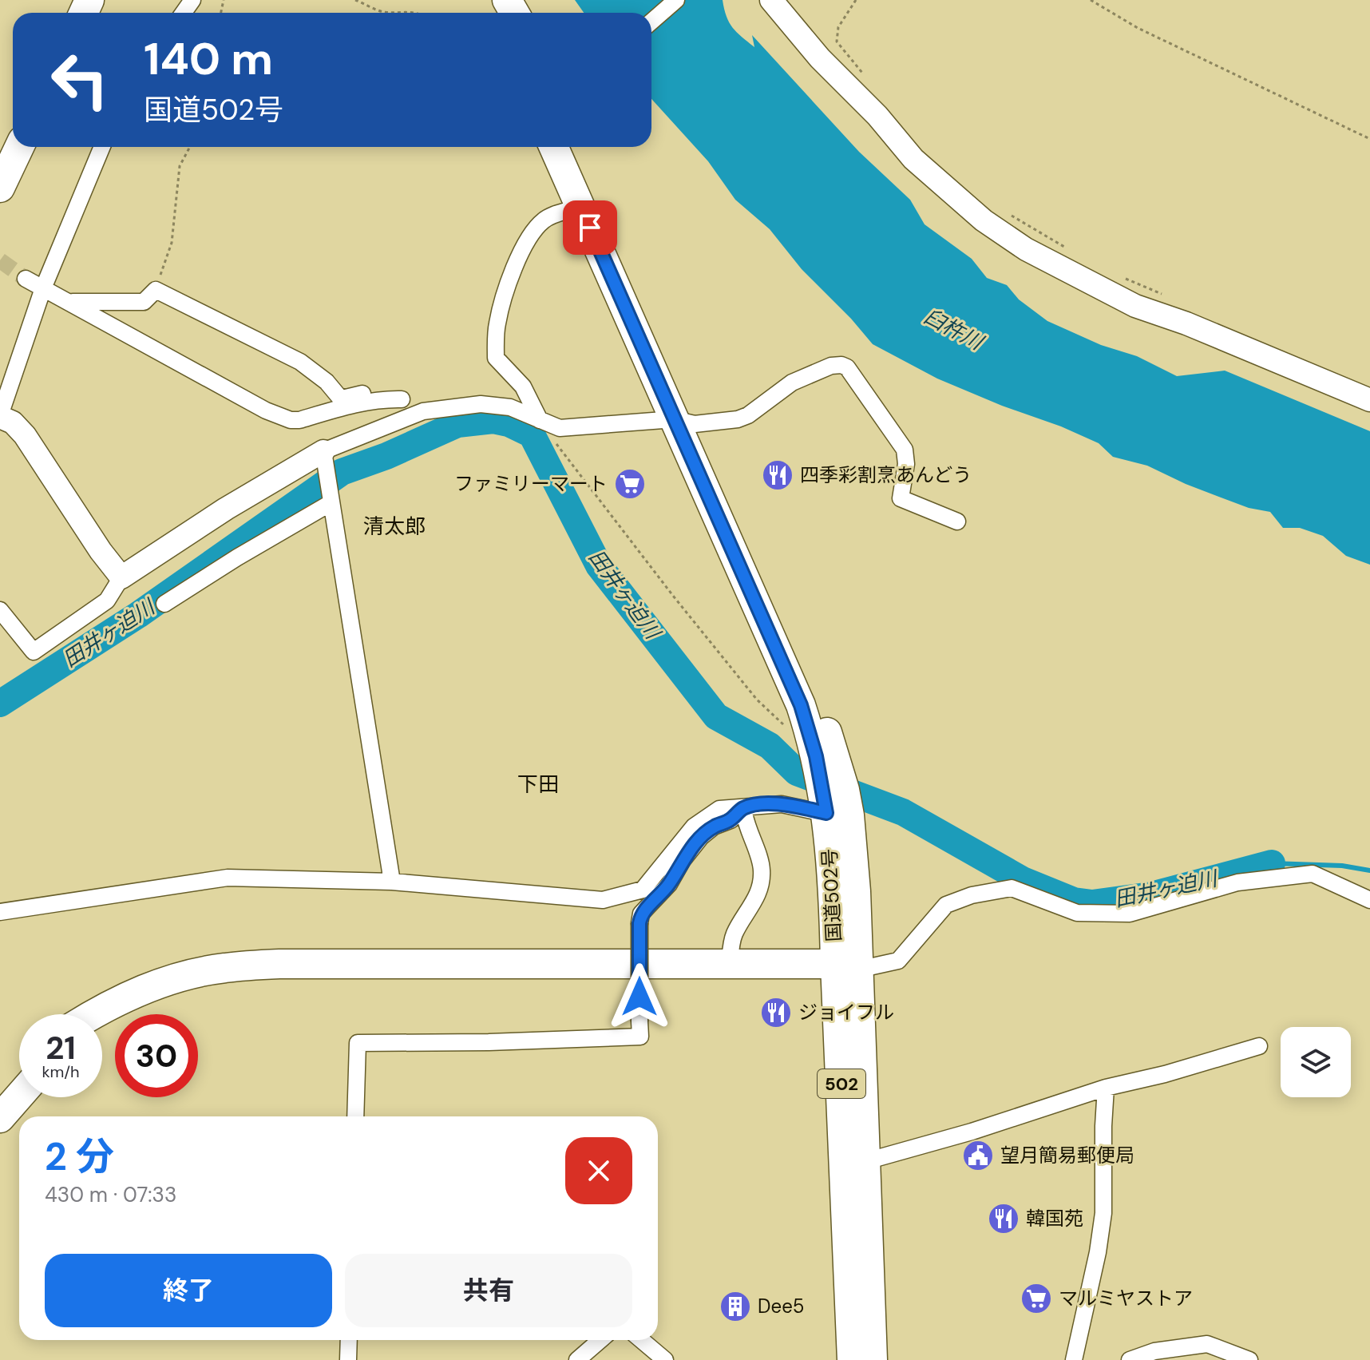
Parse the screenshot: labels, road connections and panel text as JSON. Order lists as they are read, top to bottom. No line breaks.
{"streets":{"highway":["国道502号","502"]},"districts":["清太郎","下田"],"water":["臼杵川","田井ヶ迫川"],"places":{"restaurant":["四季彩割烹あんどう","ジョイフル","韓国苑"],"supermarket":["ファミリーマート","マルミヤストア"],"public building":["望月簡易郵便局"],"building":["Dee5"]},"page":{"turn":["140 m","国道502号"],"speed":"21 km/h","limit":"30","heading":["2 分","430 m · 07:33"],"buttons":["終了","共有"]}}
